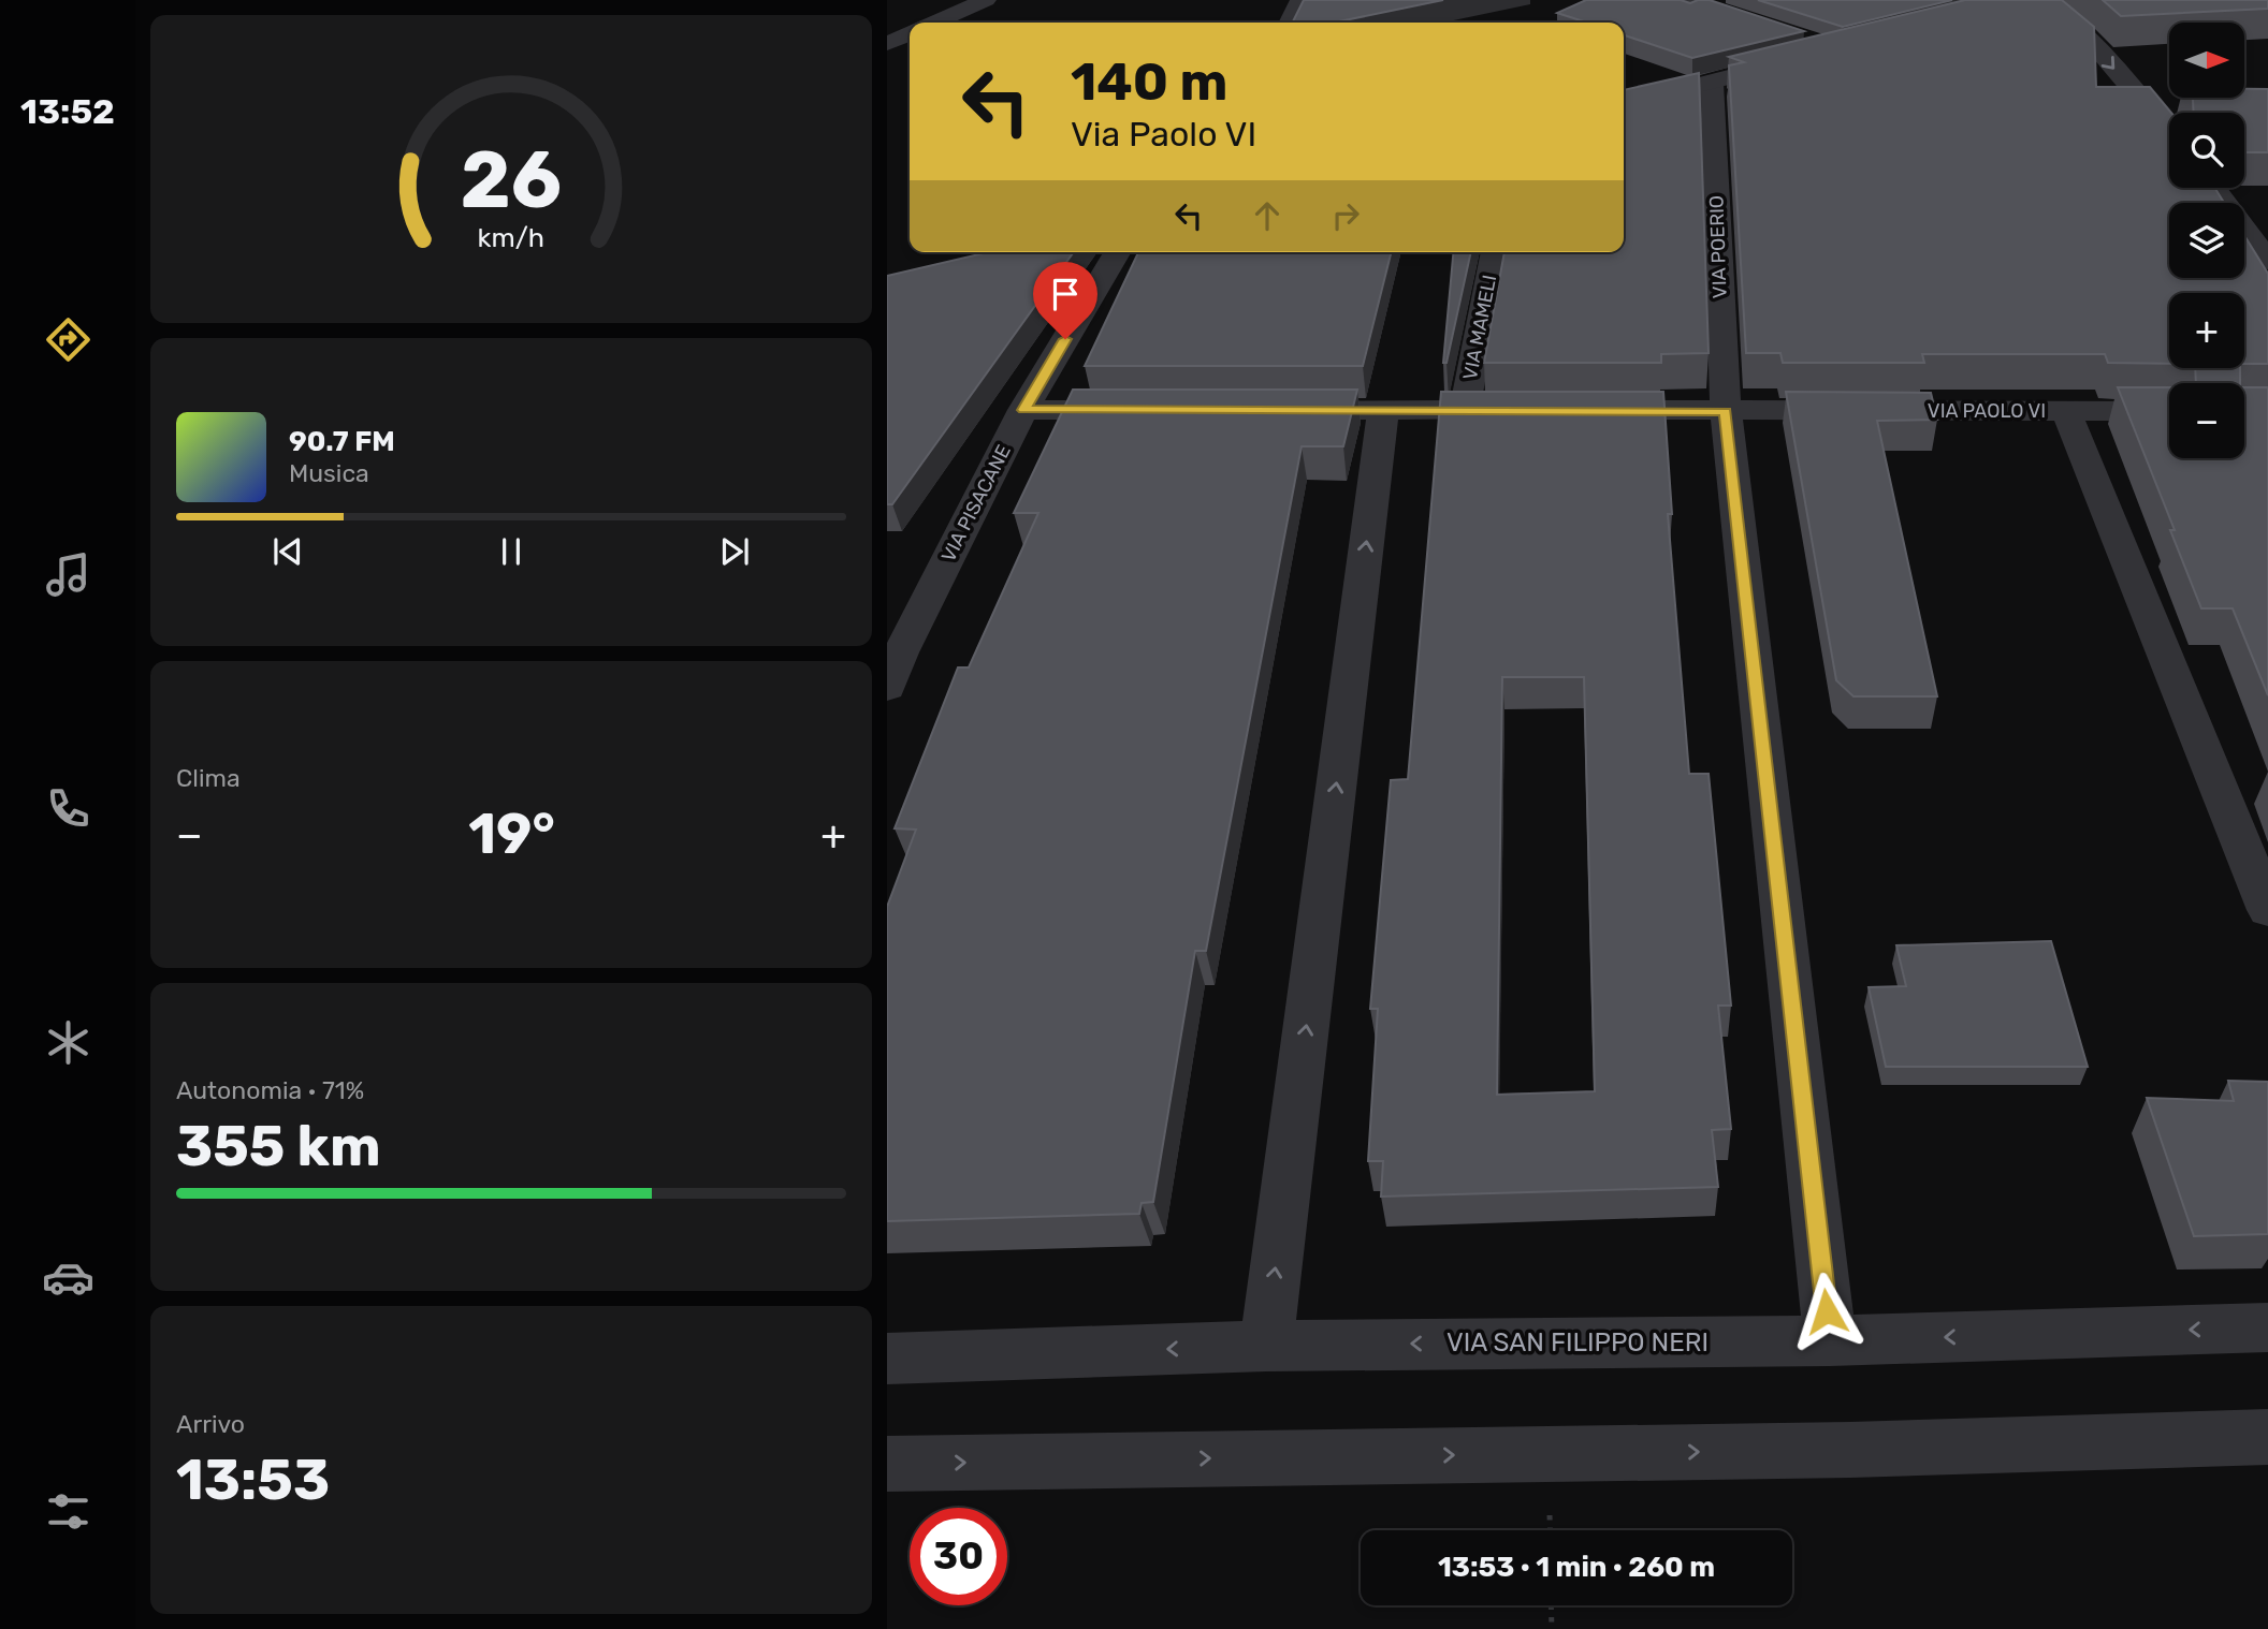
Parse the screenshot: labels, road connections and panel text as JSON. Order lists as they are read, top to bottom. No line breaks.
{"streets":{"street":["VIA POERIO","VIA MAMELI","VIA PAOLO VI","VIA PISACANE","VIA SAN FILIPPO NERI"]},"crossings":[["VIA POERIO","VIA PAOLO VI"],["VIA POERIO","VIA SAN FILIPPO NERI"]],"north":"right","page":{"tabs":"13:52","map_buttons":["+","−"],"turn":["140 m","Via Paolo VI"],"song":["90.7 FM","Musica"],"tile":["Clima",["Autonomia · 71%","355 km"],["Arrivo","13:53"]],"heat":["−","19°","+"],"limit":"30","trip":"13:53 · 1 min · 260 m","gauge":["26","km/h"]}}
